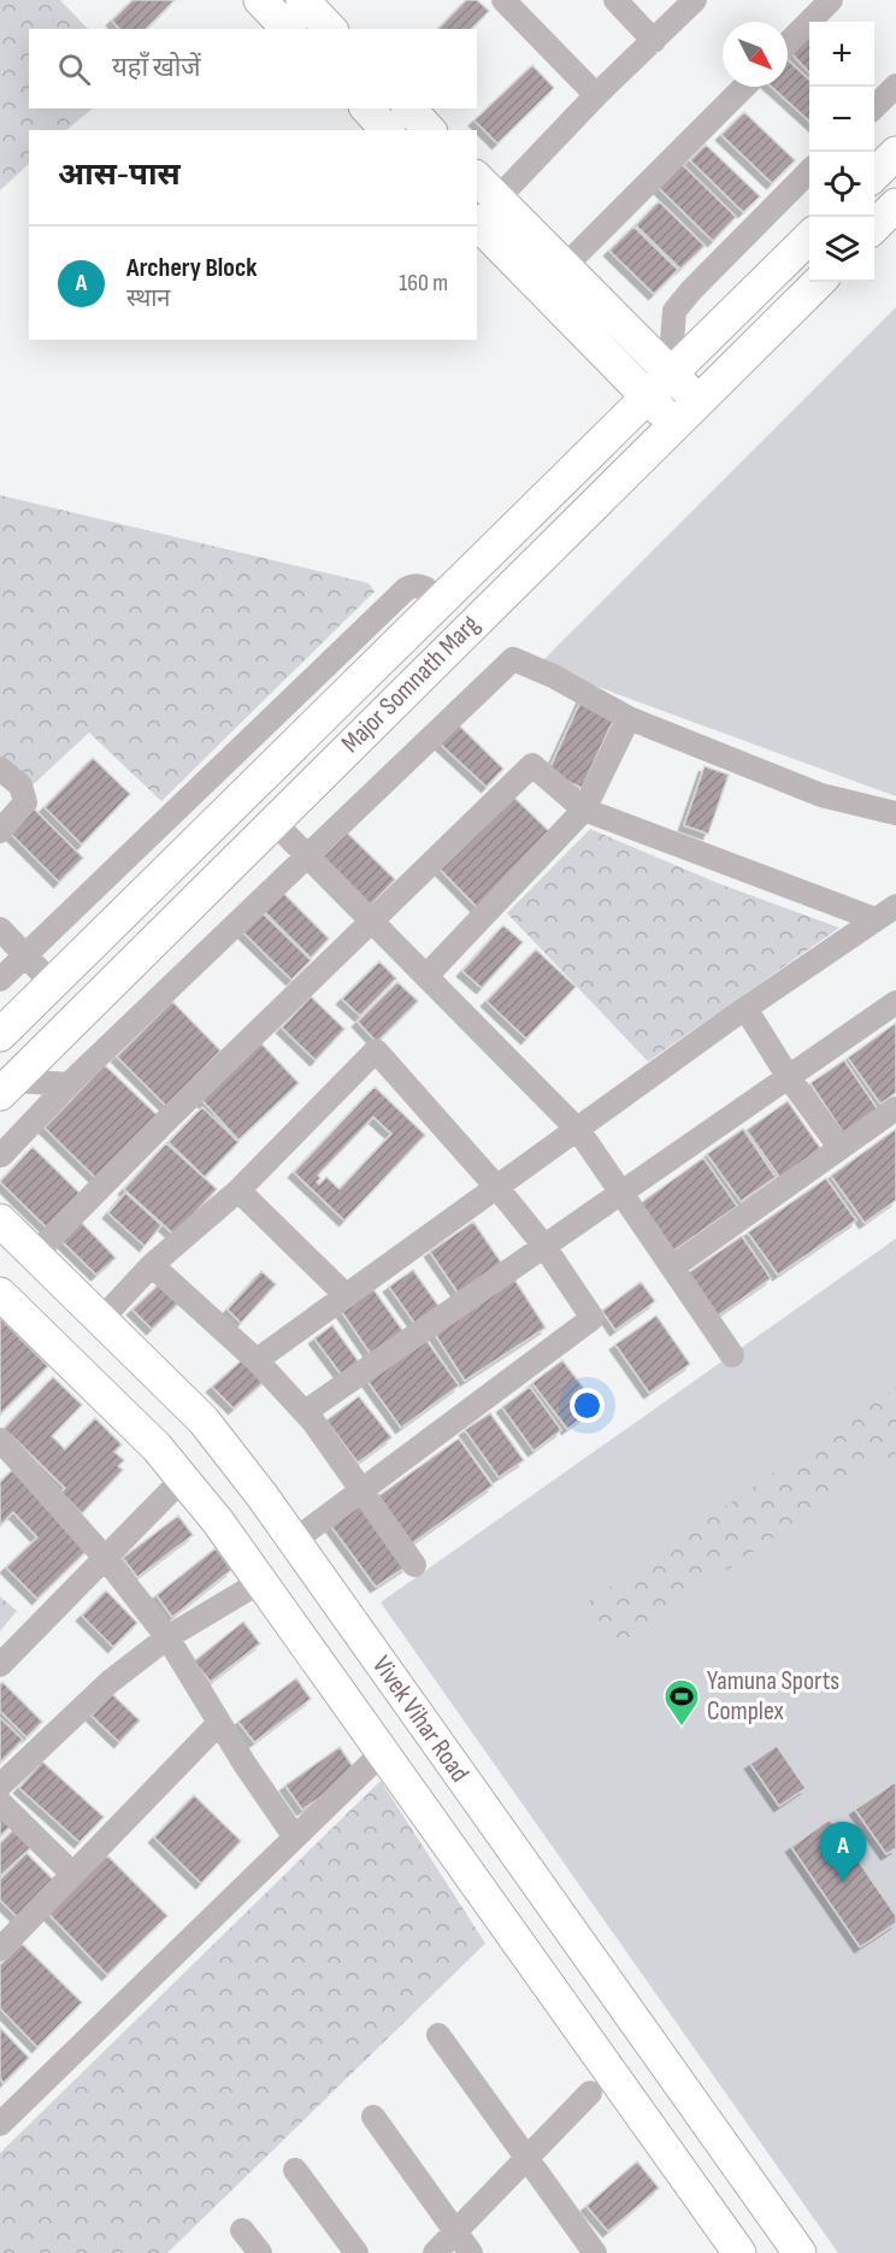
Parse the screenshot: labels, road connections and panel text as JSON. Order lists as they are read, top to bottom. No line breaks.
{"streets":{"main road":["Major Somnath Marg","Vivek Vihar Road"]},"places":{"sports":["Yamuna Sports Complex"]},"north":"bottom right","page":{"map_buttons":["+","−"],"search":"यहाँ खोजें","heading":"आस-पास","list":[{"mark":"A","name":"Archery Block","note":"स्थान","value":"160 m"}],"pins":"A"}}
